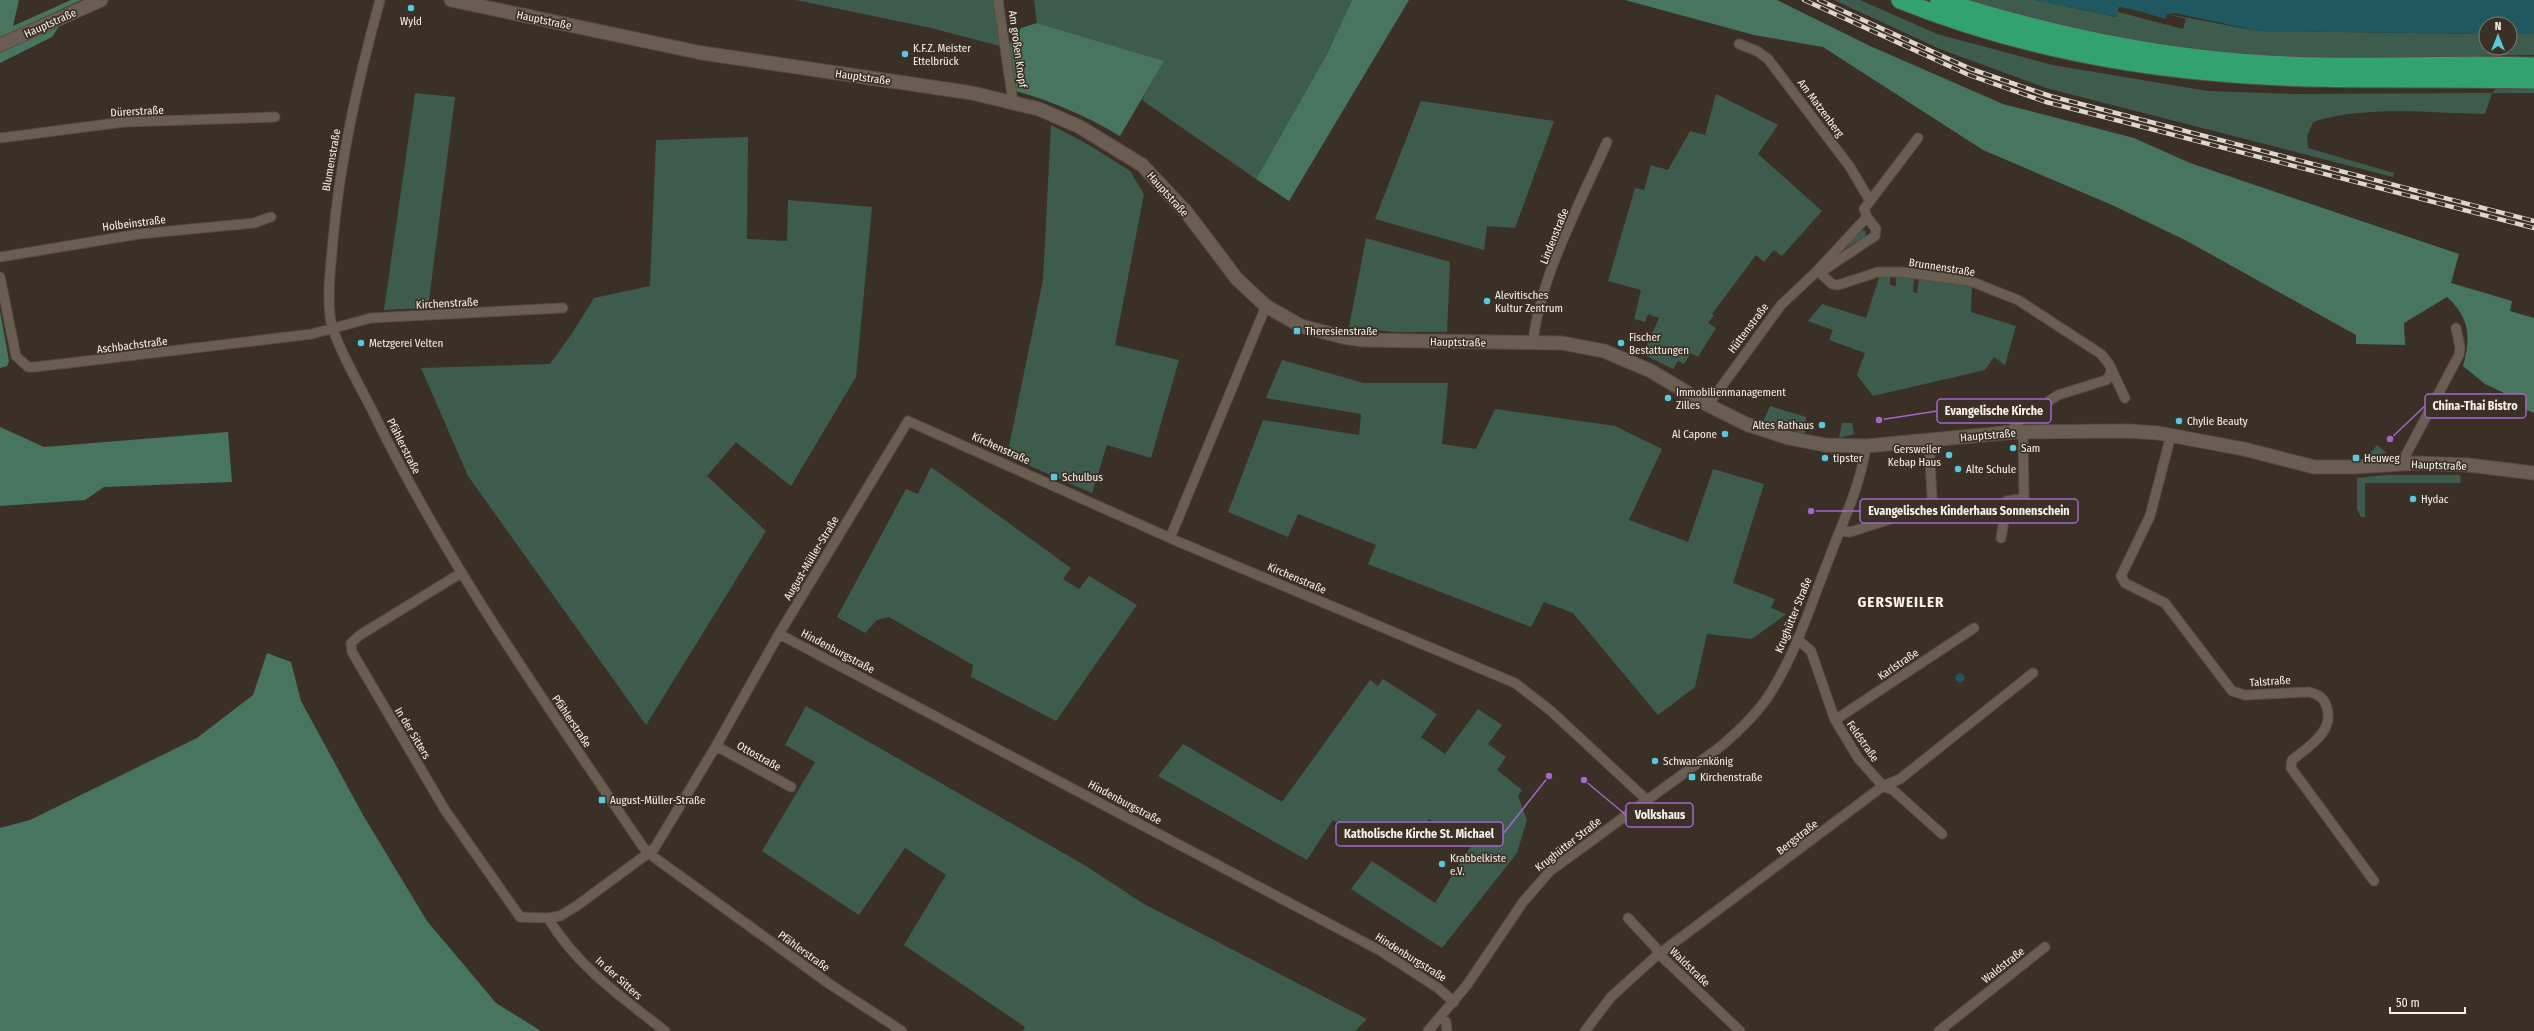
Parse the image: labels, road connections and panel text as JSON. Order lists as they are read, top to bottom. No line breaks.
{"streets":{"main road":["Hauptstraße"],"street":["Am großen Knopf","Am Matzenberg","Dürerstraße","Blumenstraße","Holbeinstraße","Lindenstraße","Brunnenstraße","Kirchenstraße","Hüttenstraße","Aschbachstraße","Pfählerstraße","August-Müller-Straße","Krughütter Straße","Hindenburgstraße","Karlstraße","Talstraße","In der Sitters","Feldstraße","Ottostraße","Bergstraße","Waldstraße"]},"crossings":[["Hauptstraße","Am großen Knopf"],["Hauptstraße","Lindenstraße"],["Hauptstraße","Hüttenstraße"],["Hauptstraße","Krughütter Straße"],["Hauptstraße","Talstraße"],["Blumenstraße","Kirchenstraße"],["Blumenstraße","Aschbachstraße"],["Blumenstraße","Pfählerstraße"],["Brunnenstraße","Hüttenstraße"],["Kirchenstraße","Aschbachstraße"],["Kirchenstraße","Pfählerstraße"],["Kirchenstraße","August-Müller-Straße"],["Kirchenstraße","Krughütter Straße"],["Aschbachstraße","Pfählerstraße"],["Pfählerstraße","August-Müller-Straße"],["Pfählerstraße","In der Sitters"],["August-Müller-Straße","Hindenburgstraße"],["August-Müller-Straße","In der Sitters"],["August-Müller-Straße","Ottostraße"],["Krughütter Straße","Hindenburgstraße"],["Krughütter Straße","Feldstraße"],["Karlstraße","Feldstraße"],["Feldstraße","Bergstraße"],["Bergstraße","Waldstraße"]],"districts":["GERSWEILER"],"places":{"other":["Wyld","K.F.Z. Meister Ettelbrück","Alevitisches Kultur Zentrum","Metzgerei Velten","Fischer Bestattungen","Immobilienmanagement Zilles","Evangelische Kirche","Chylie Beauty","Altes Rathaus","Al Capone","China-Thai Bistro","Sam","Gersweiler Kebap Haus","tipster","Alte Schule","Hydac","Evangelisches Kinderhaus Sonnenschein","Schwanenkönig","Katholische Kirche St. Michael","Volkshaus","Krabbelkiste e.V."],"transit":["Theresienstraße","Heuweg","Schulbus","Kirchenstraße","August-Müller-Straße"]},"scale_bar":"50 m","north":"top"}
